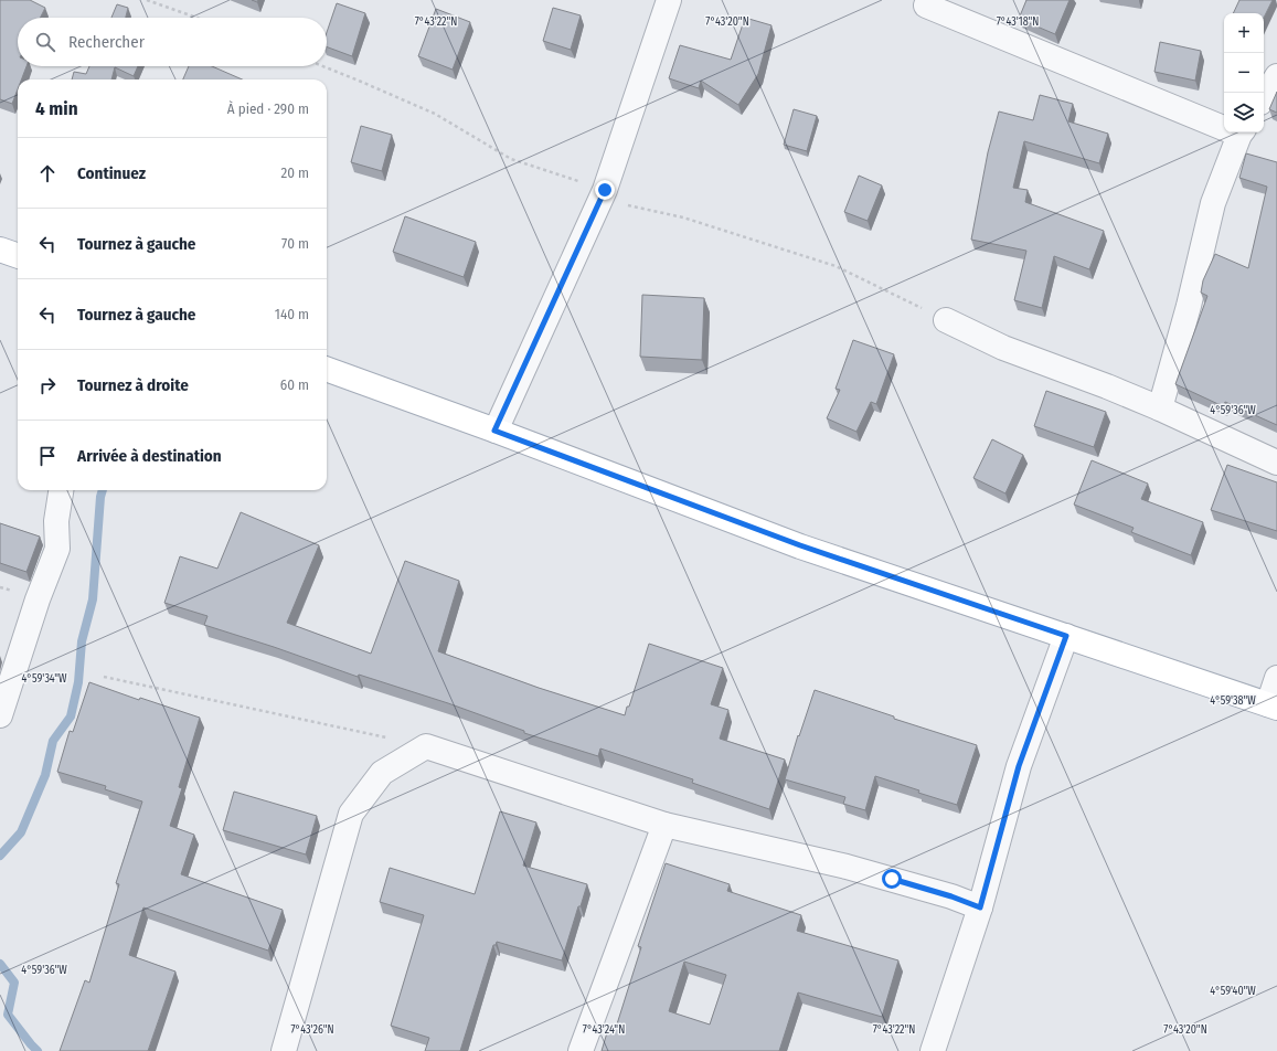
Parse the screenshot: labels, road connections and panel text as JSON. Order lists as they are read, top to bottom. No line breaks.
{"page":{"map_buttons":["+","−"],"search":"Rechercher","heading":["4 min","À pied · 290 m"],"list":[["Continuez","20 m"],["Tournez à gauche","70 m"],["Tournez à gauche","140 m"],["Tournez à droite","60 m"],"Arrivée à destination"]},"coordinates":["7°43'20\"N","7°43'22\"N","7°43'18\"N","4°59'36\"W","4°59'34\"W","4°59'38\"W","4°59'40\"W","7°43'26\"N","7°43'24\"N"]}
